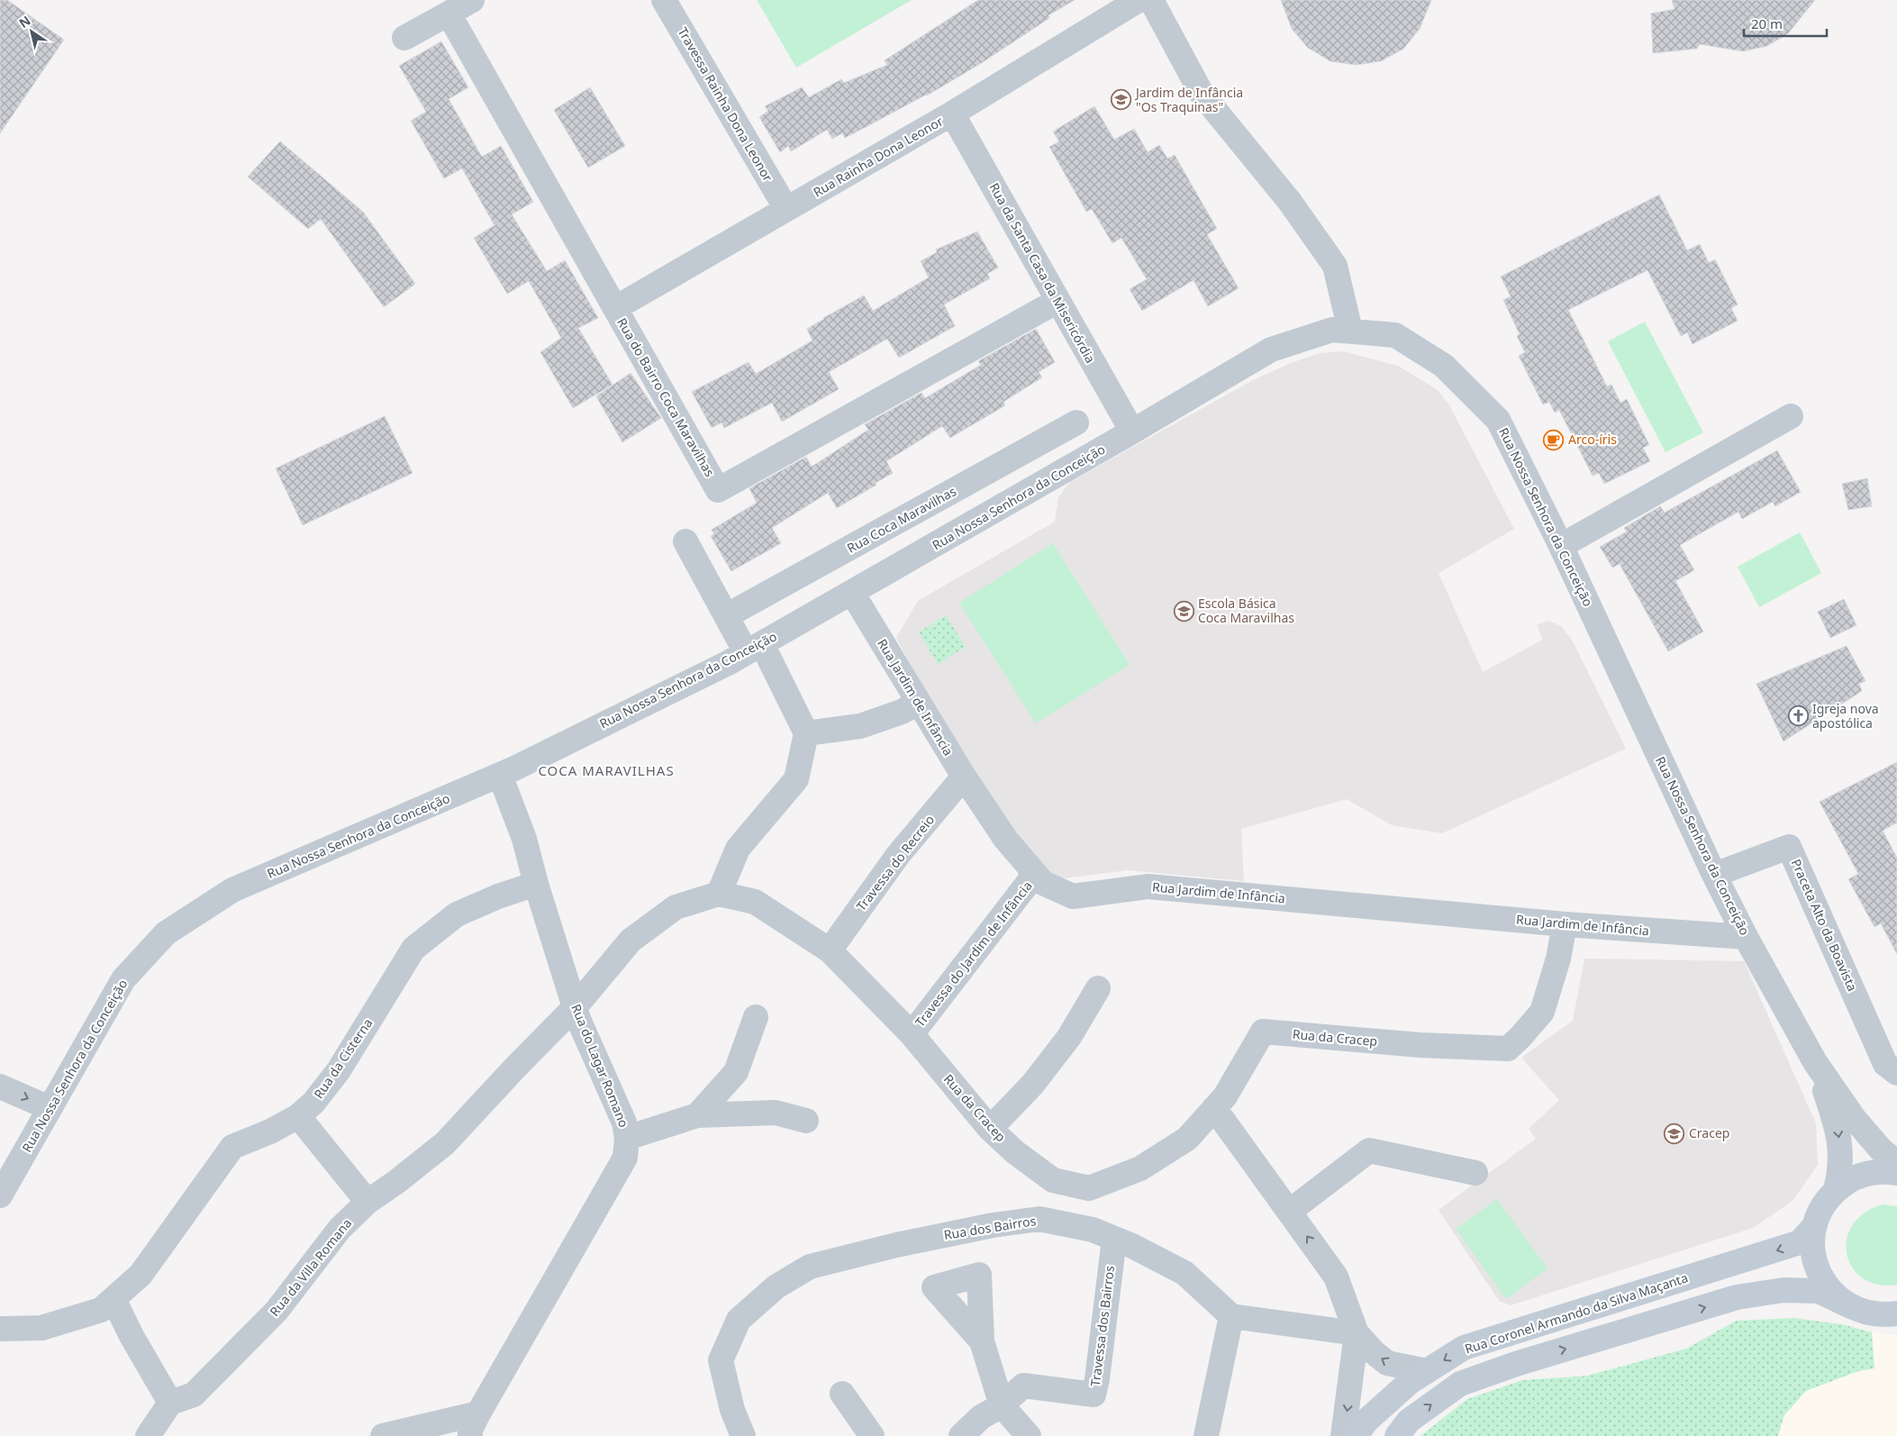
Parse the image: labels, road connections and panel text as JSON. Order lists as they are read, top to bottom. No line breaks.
{"streets":{"main road":["Rua Coronel Armando da Silva Maçanta"],"street":["Travessa Rainha Dona Leonor","Rua Rainha Dona Leonor","Rua da Santa Casa da Misericórdia","Rua do Bairro Coca Maravilhas","Rua Nossa Senhora da Conceição","Rua Coca Maravilhas","Rua Jardim de Infância","Travessa do Recreio","Praceta Alto da Boavista","Travessa do Jardim de Infância","Rua da Cracep","Rua da Cisterna","Rua do Lagar Romano","Rua dos Bairros","Rua da Villa Romana","Travessa dos Bairros"]},"crossings":[["Travessa Rainha Dona Leonor","Rua Rainha Dona Leonor"],["Rua Rainha Dona Leonor","Rua da Santa Casa da Misericórdia"],["Rua Rainha Dona Leonor","Rua do Bairro Coca Maravilhas"],["Rua da Santa Casa da Misericórdia","Rua do Bairro Coca Maravilhas"],["Rua da Santa Casa da Misericórdia","Rua Nossa Senhora da Conceição"],["Rua Nossa Senhora da Conceição","Rua Jardim de Infância"],["Rua Nossa Senhora da Conceição","Praceta Alto da Boavista"],["Rua Nossa Senhora da Conceição","Rua do Lagar Romano"],["Rua Jardim de Infância","Travessa do Recreio"],["Rua Jardim de Infância","Travessa do Jardim de Infância"],["Rua Jardim de Infância","Rua da Cracep"],["Travessa do Recreio","Rua da Cracep"],["Travessa do Jardim de Infância","Rua da Cracep"],["Rua da Cracep","Rua da Villa Romana"],["Rua da Cisterna","Rua do Lagar Romano"],["Rua do Lagar Romano","Rua da Villa Romana"],["Rua dos Bairros","Travessa dos Bairros"]],"districts":["COCA MARAVILHAS"],"places":{"school or university":["Jardim de Infância \"Os Traquinas\"","Escola Básica Coca Maravilhas","Cracep"],"cafe":["Arco-íris"],"church":["Igreja nova apostólica"]},"scale_bar":"20 m","north":"top left"}
